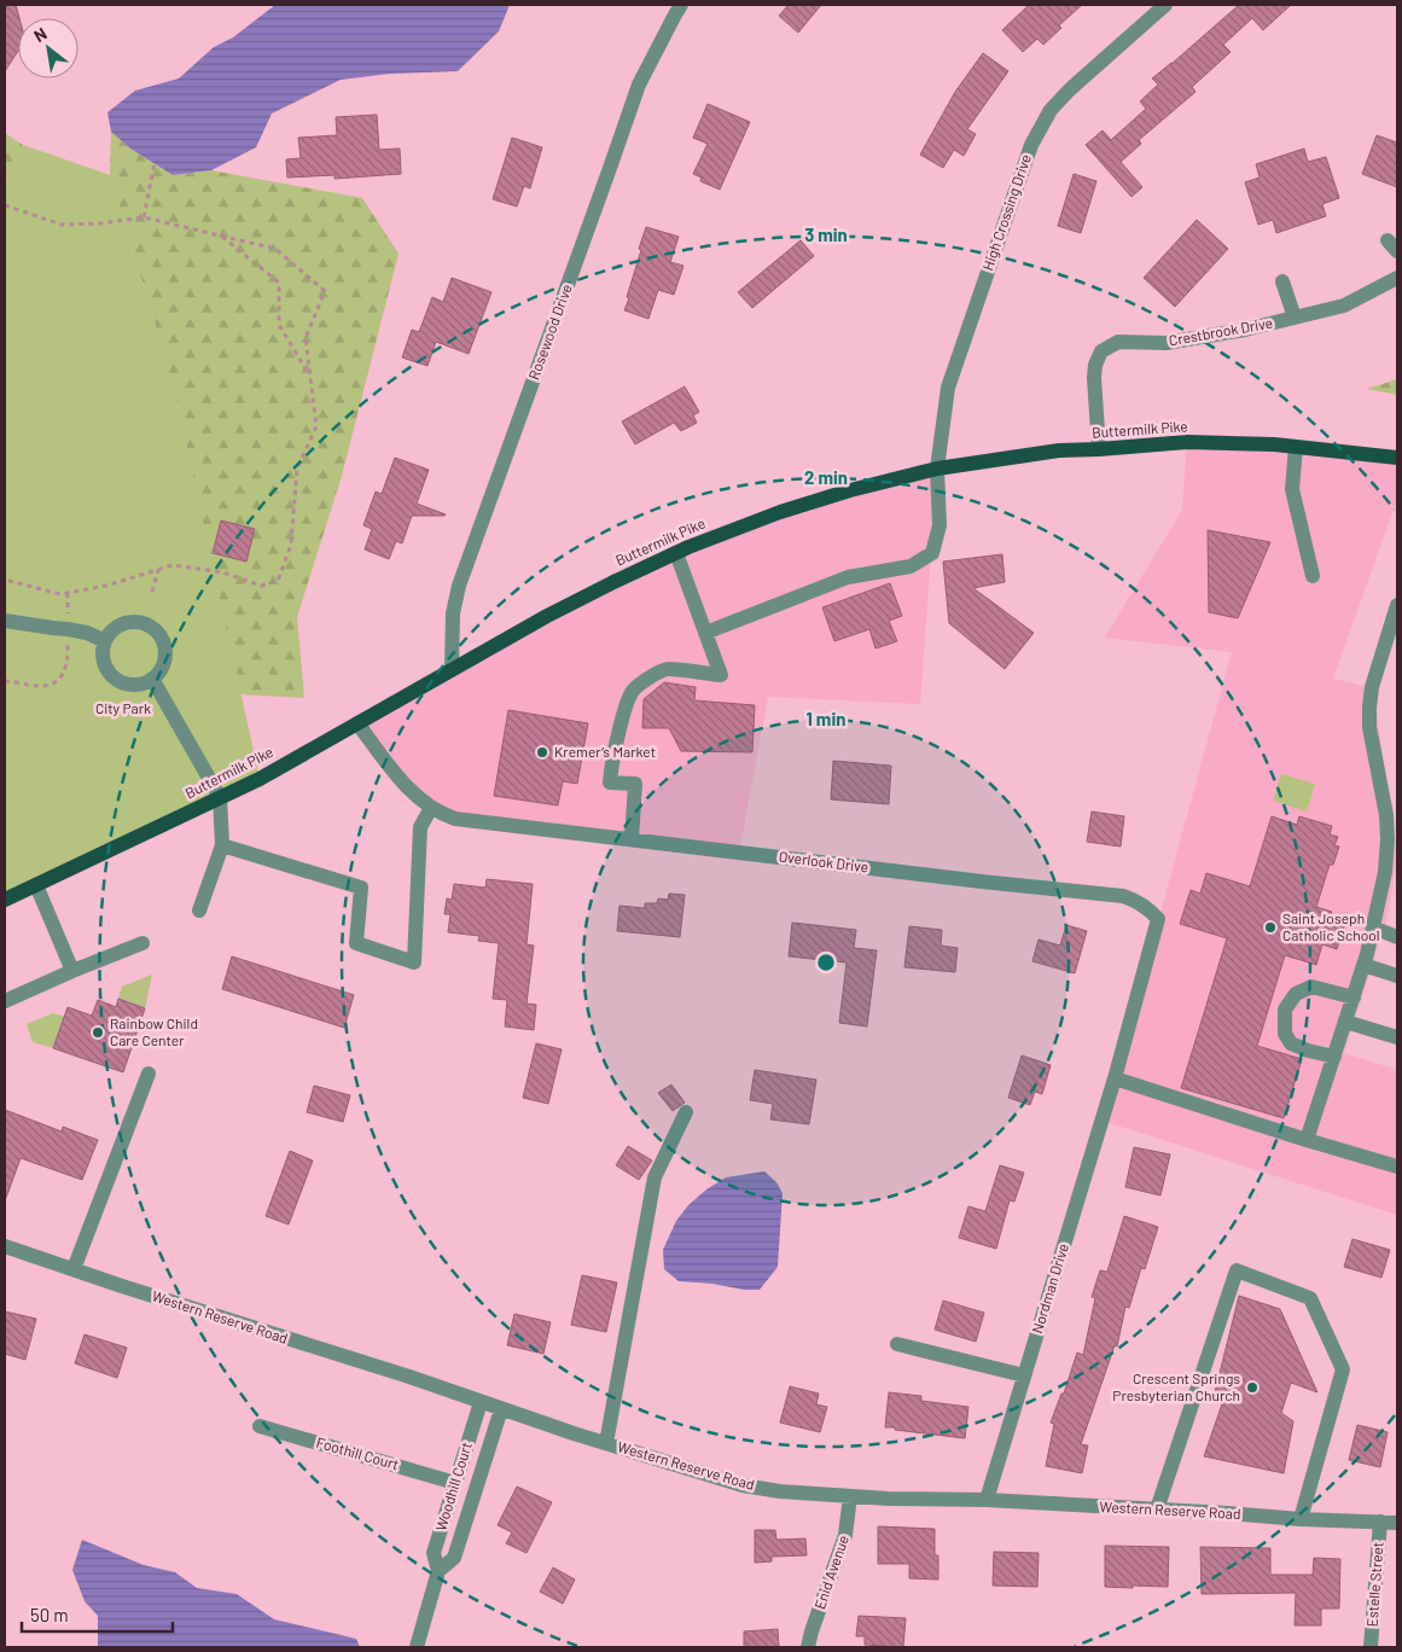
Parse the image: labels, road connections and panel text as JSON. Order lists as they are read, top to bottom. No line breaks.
{"streets":{"main road":["Buttermilk Pike"],"street":["High Crossing Drive","Rosewood Drive","Crestbrook Drive","Overlook Drive","Nordman Drive","Western Reserve Road","Foothill Court","Woodhill Court","Enid Avenue","Estelle Street"]},"crossings":[["High Crossing Drive","Buttermilk Pike"],["Rosewood Drive","Buttermilk Pike"],["Crestbrook Drive","Buttermilk Pike"],["Buttermilk Pike","Overlook Drive"],["Overlook Drive","Nordman Drive"],["Nordman Drive","Western Reserve Road"],["Western Reserve Road","Woodhill Court"],["Western Reserve Road","Enid Avenue"],["Western Reserve Road","Estelle Street"],["Foothill Court","Woodhill Court"]],"parks":["City Park"],"places":["Kremer’s Market","Saint Joseph Catholic School","Rainbow Child Care Center","Crescent Springs Presbyterian Church"],"scale_bar":"50 m","north":"top left","rings":["3 min","2 min","1 min"]}
